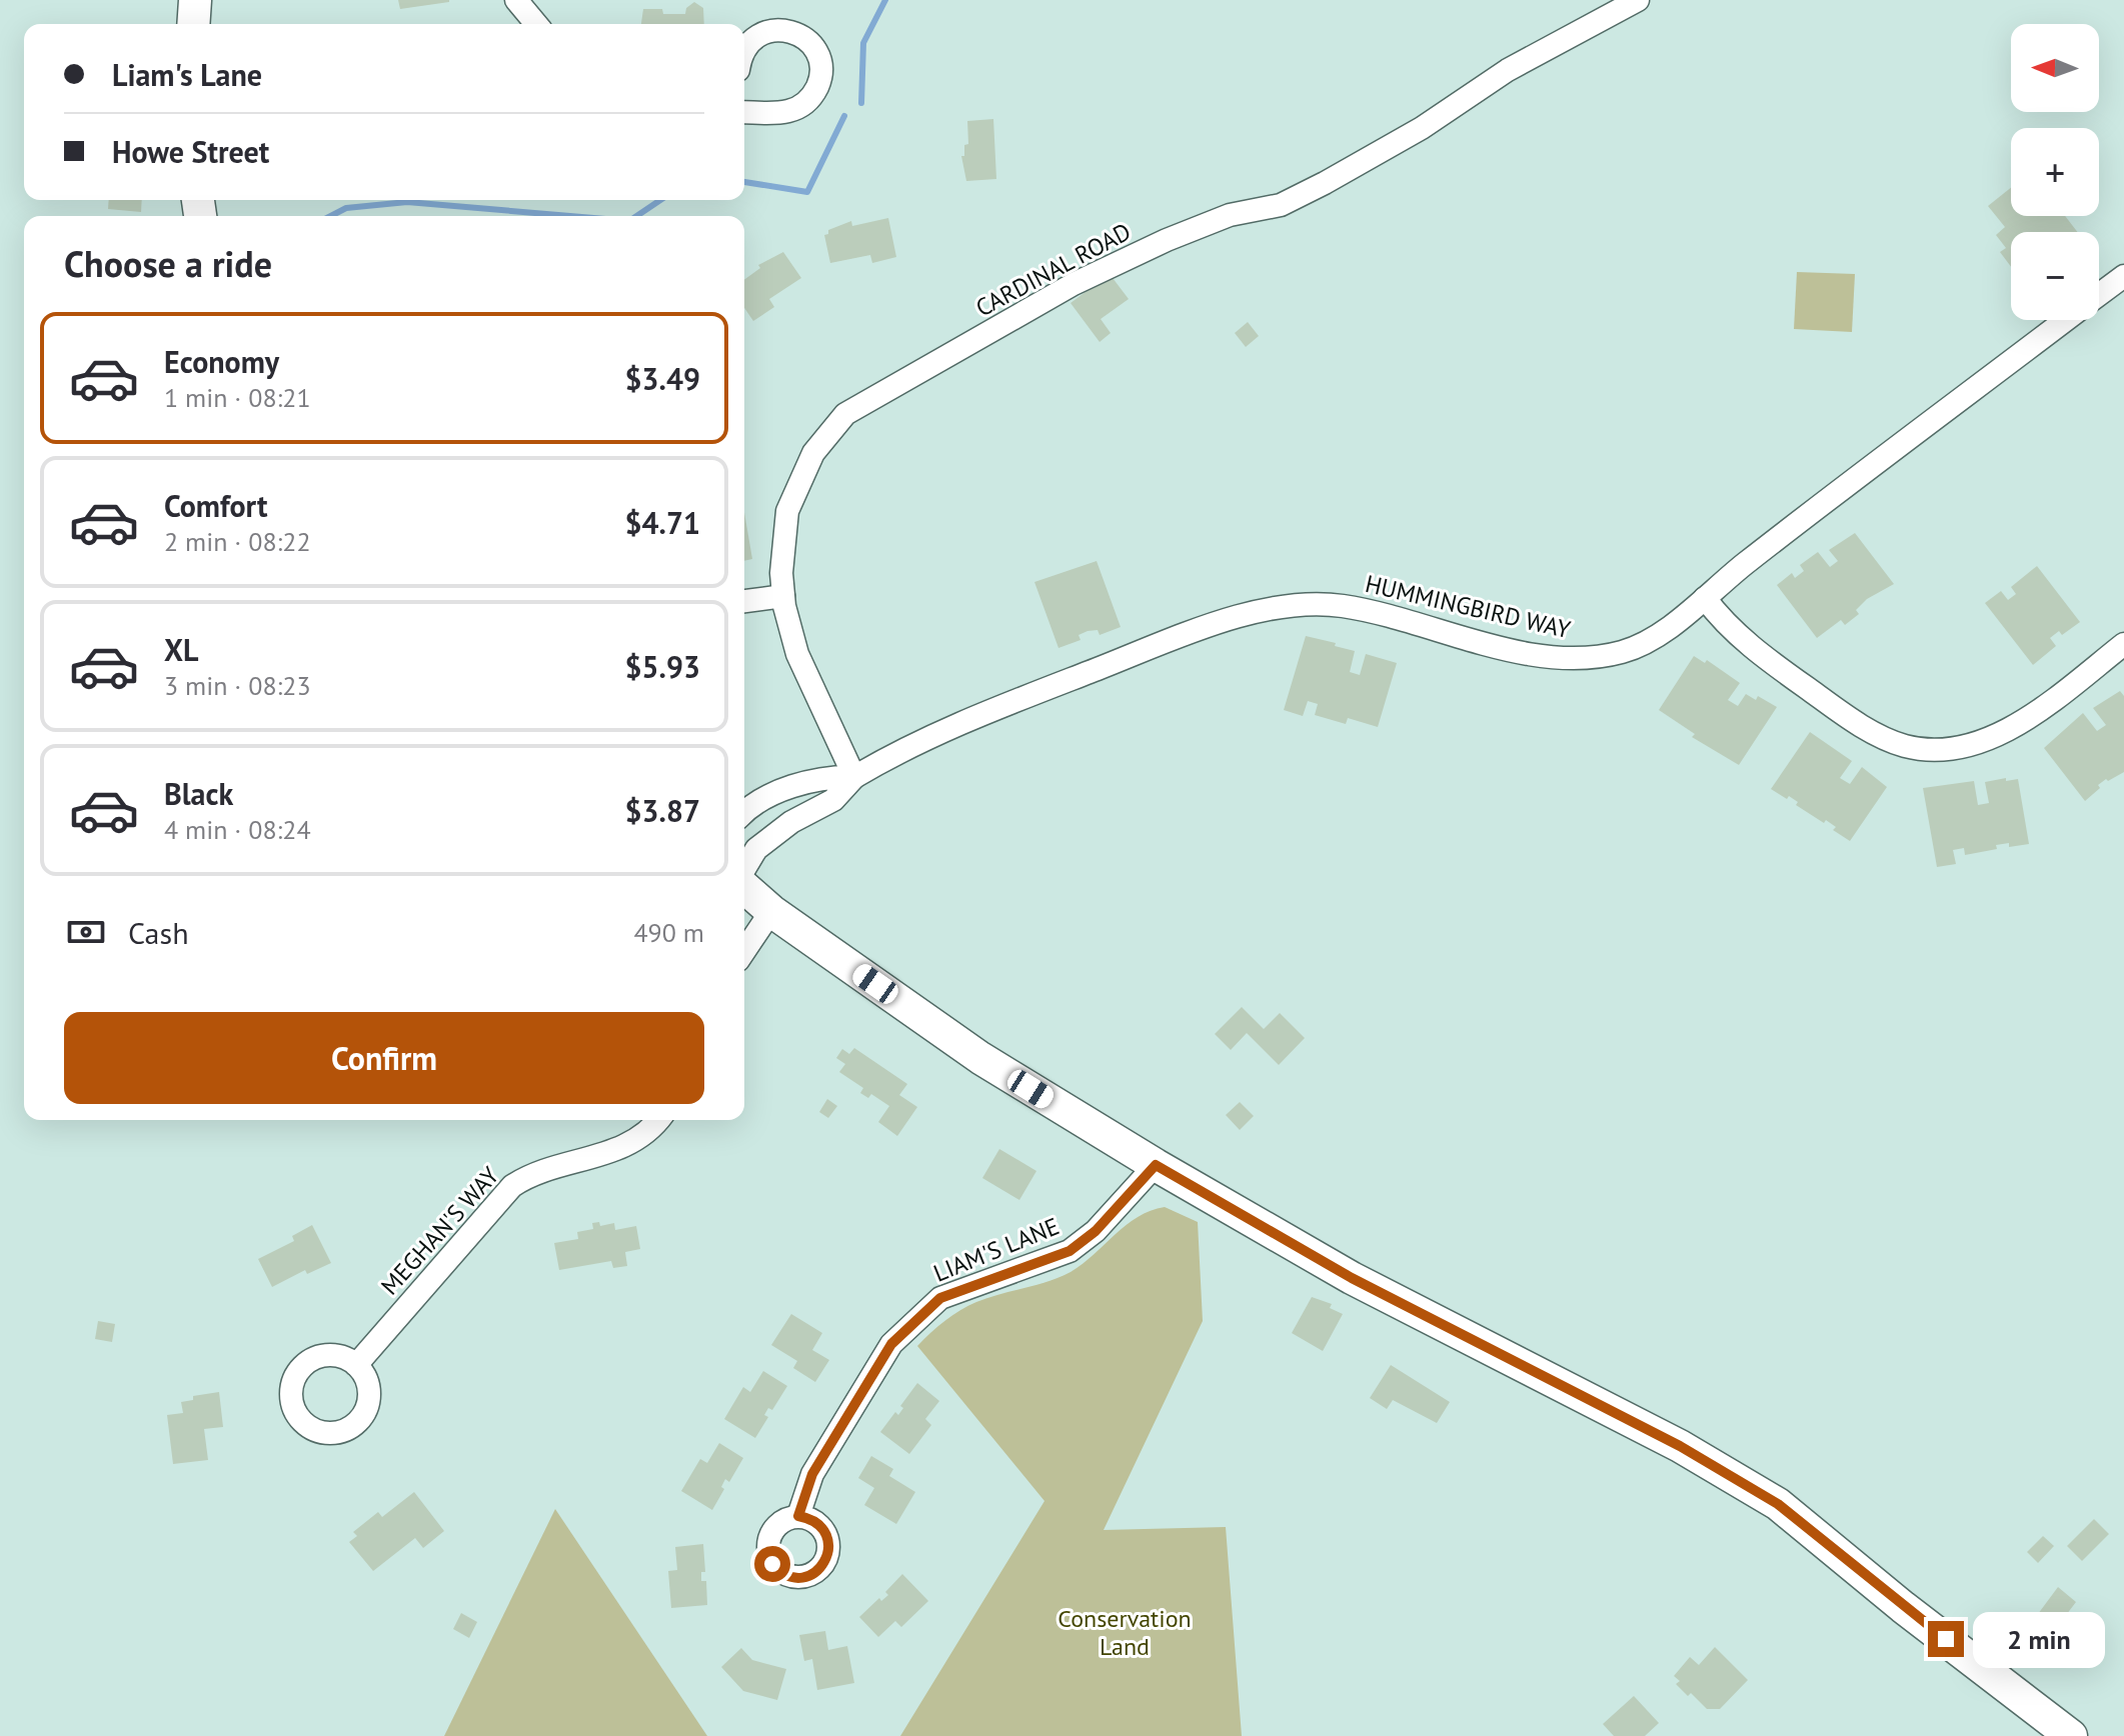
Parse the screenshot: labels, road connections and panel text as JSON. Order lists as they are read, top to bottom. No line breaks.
{"streets":{"street":["CARDINAL ROAD","HUMMINGBIRD WAY","MEGHAN'S WAY","LIAM'S LANE"]},"crossings":[["CARDINAL ROAD","HUMMINGBIRD WAY"]],"parks":["Conservation Land"],"north":"left","page":{"map_buttons":["+","−"],"banner":["Liam's Lane","Howe Street"],"heading":"Choose a ride","list":[{"name":"Economy","note":"1 min · 08:21","value":"$3.49"},{"name":"Comfort","note":"2 min · 08:22","value":"$4.71"},{"name":"XL","note":"3 min · 08:23","value":"$5.93"},{"name":"Black","note":"4 min · 08:24","value":"$3.87"}],"pay":["Cash","490 m"],"buttons":"Confirm","bubble":"2 min"}}
